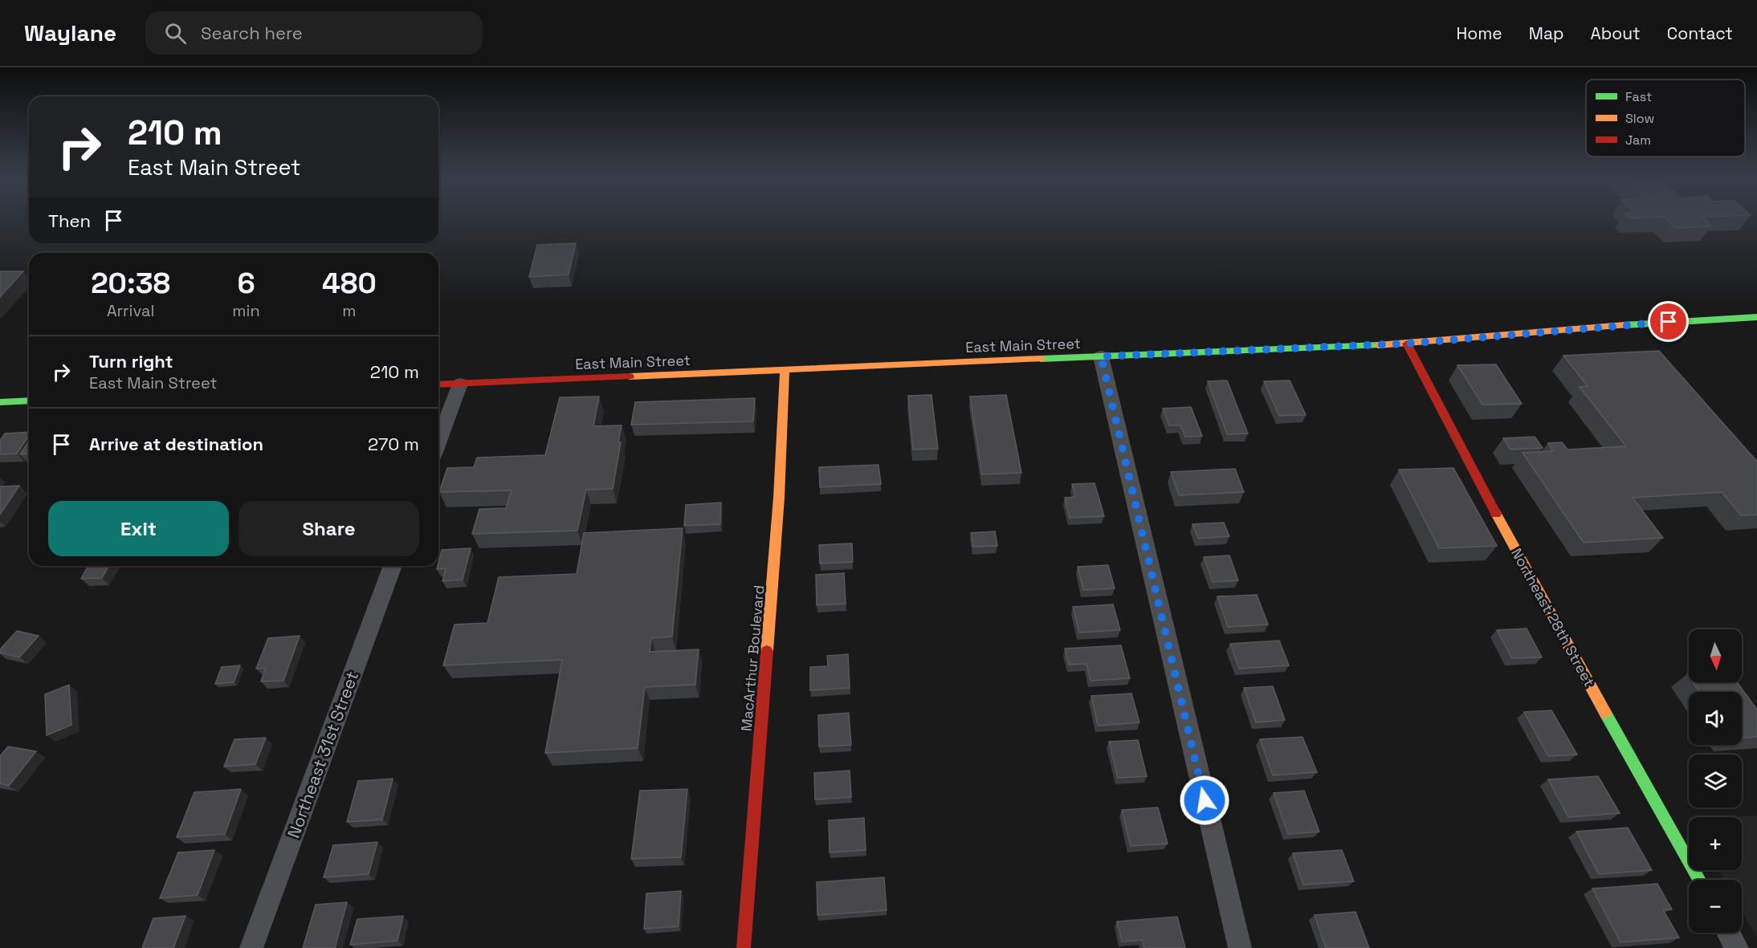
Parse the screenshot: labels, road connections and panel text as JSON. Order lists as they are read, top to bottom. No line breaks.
{"streets":{"main road":["East Main Street","Northeast 28th Street","MacArthur Boulevard"],"street":["Northeast 31st Street"]},"crossings":[["East Main Street","Northeast 28th Street"],["East Main Street","MacArthur Boulevard"]],"legend":["Fast","Slow","Jam"],"north":"bottom","page":{"header":"Waylane","search":"Search here","nav":["Home","Map","About","Contact"],"turn":["210 m","East Main Street"],"then":"Then","eta":["20:38","Arrival","6","min","480","m"],"list":[{"name":"Turn right","note":"East Main Street","value":"210 m"},{"name":"Arrive at destination","value":"270 m"}],"buttons":["Exit","Share"],"map_buttons":["+","−"]}}
